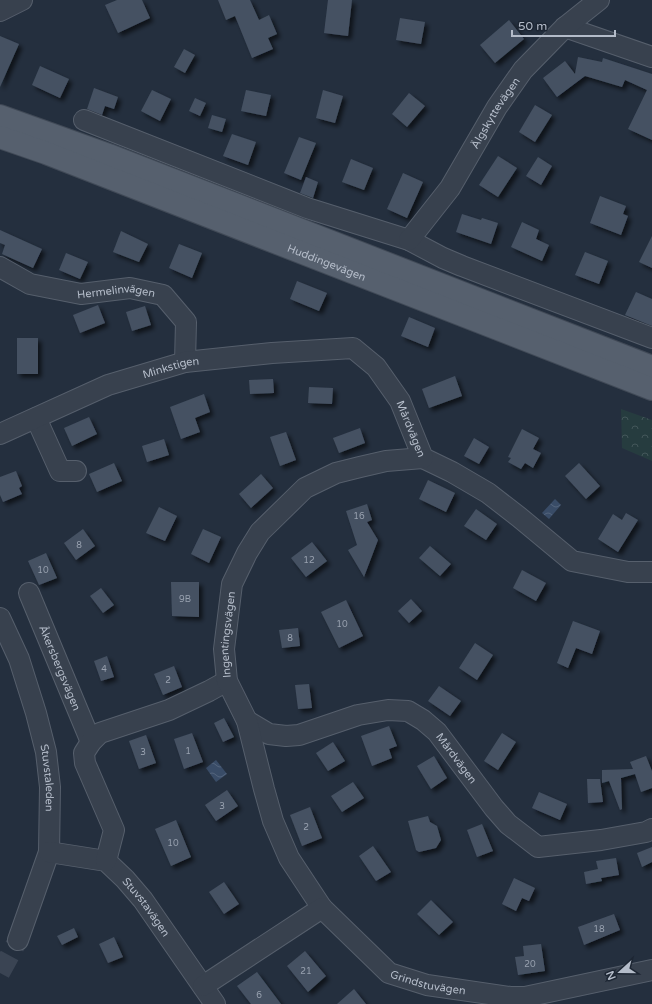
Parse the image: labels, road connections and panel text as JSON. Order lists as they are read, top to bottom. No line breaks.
{"streets":{"main road":["Huddingevägen"],"street":["Älgskyttevägen","Hermelinvägen","Minkstigen","Mårdvägen","Ingentingsvägen","Åkersbergsvägen","Stuvstaleden","Stuvstavägen","Grindstuvägen"]},"crossings":[["Hermelinvägen","Minkstigen"],["Minkstigen","Mårdvägen"],["Mårdvägen","Ingentingsvägen"],["Ingentingsvägen","Grindstuvägen"]],"house_numbers":["16","8","12","10","9B","10","8","4","2","1","3","3","2","10","18","20","21","6"],"scale_bar":"50 m","north":"left"}
